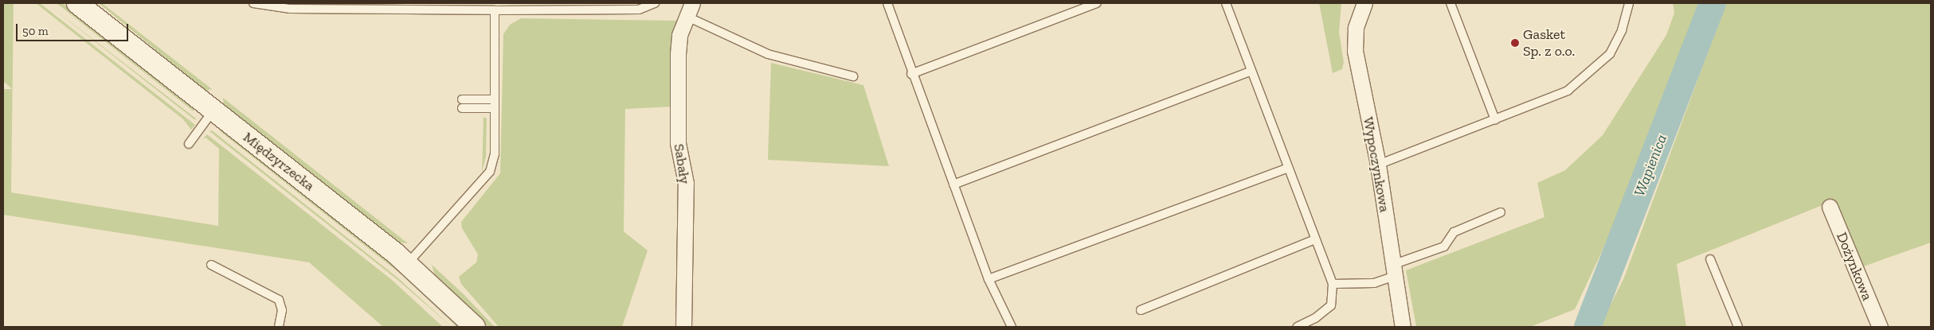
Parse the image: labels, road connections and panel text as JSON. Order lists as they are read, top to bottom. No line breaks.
{"streets":{"main road":["Międzyrzecka"],"street":["Sabały","Wypoczynkowa","Dożynkowa"]},"water":["Wapienica"],"places":["Gasket Sp. z o.o."],"scale_bar":"50 m"}
